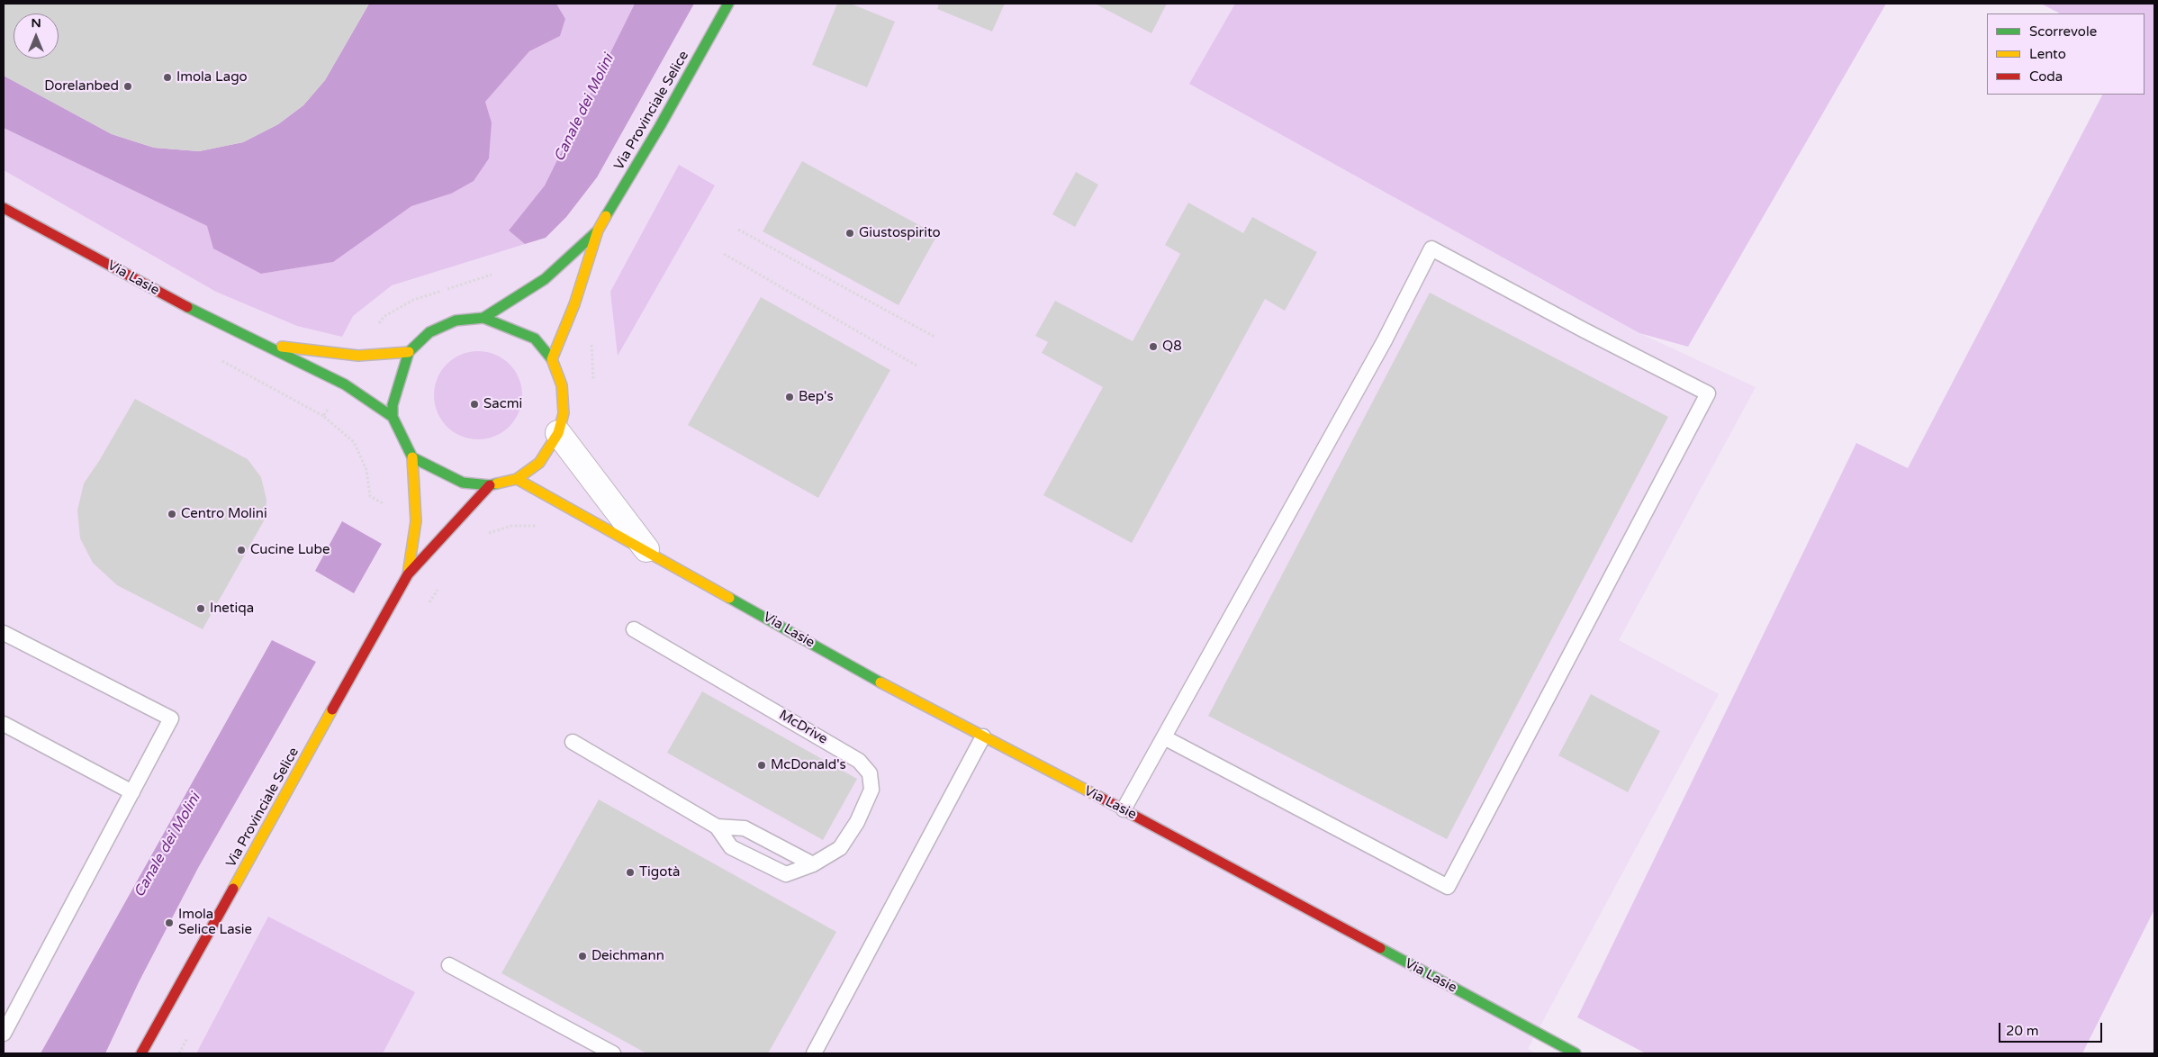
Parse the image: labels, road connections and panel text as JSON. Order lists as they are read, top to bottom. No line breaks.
{"streets":{"main road":["Via Provinciale Selice","Via Lasie"],"lane":["McDrive"]},"crossings":[["Via Provinciale Selice","Via Lasie"]],"water":["Canale dei Molini"],"places":["Imola Lago","Dorelanbed","Giustospirito","Q8","Bep's","Sacmi","Centro Molini","Cucine Lube","Inetiqa","McDonald's","Tigotà","Imola Selice Lasie","Deichmann"],"legend":["Scorrevole","Lento","Coda"],"scale_bar":"20 m","north":"top"}
